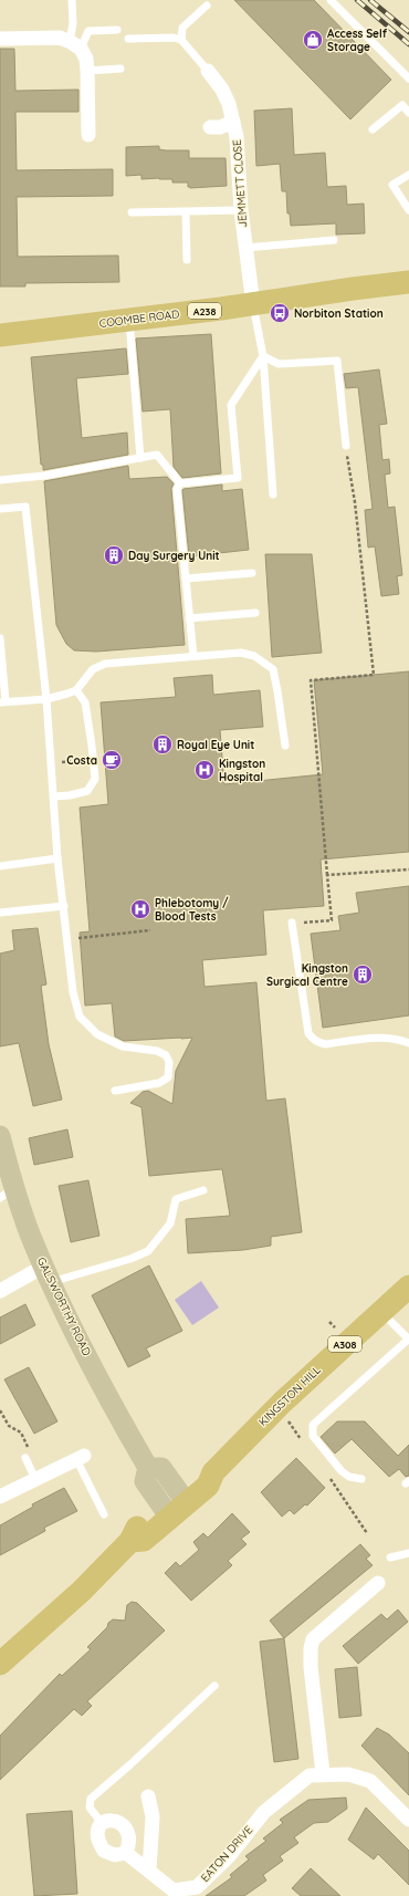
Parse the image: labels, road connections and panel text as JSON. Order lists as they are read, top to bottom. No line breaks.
{"streets":{"main road":["A238","COOMBE ROAD","A308","KINGSTON HILL"],"street":["JEMMETT CLOSE","GALSWORTHY ROAD","EATON DRIVE"]},"crossings":[["JEMMETT CLOSE","COOMBE ROAD"],["GALSWORTHY ROAD","KINGSTON HILL"]],"places":{"shop":["Access Self Storage"],"bus stop":["Norbiton Station"],"building":["Day Surgery Unit","Royal Eye Unit","Kingston Surgical Centre"],"cafe":["Costa"],"hospital":["Kingston Hospital","Phlebotomy / Blood Tests"]}}
